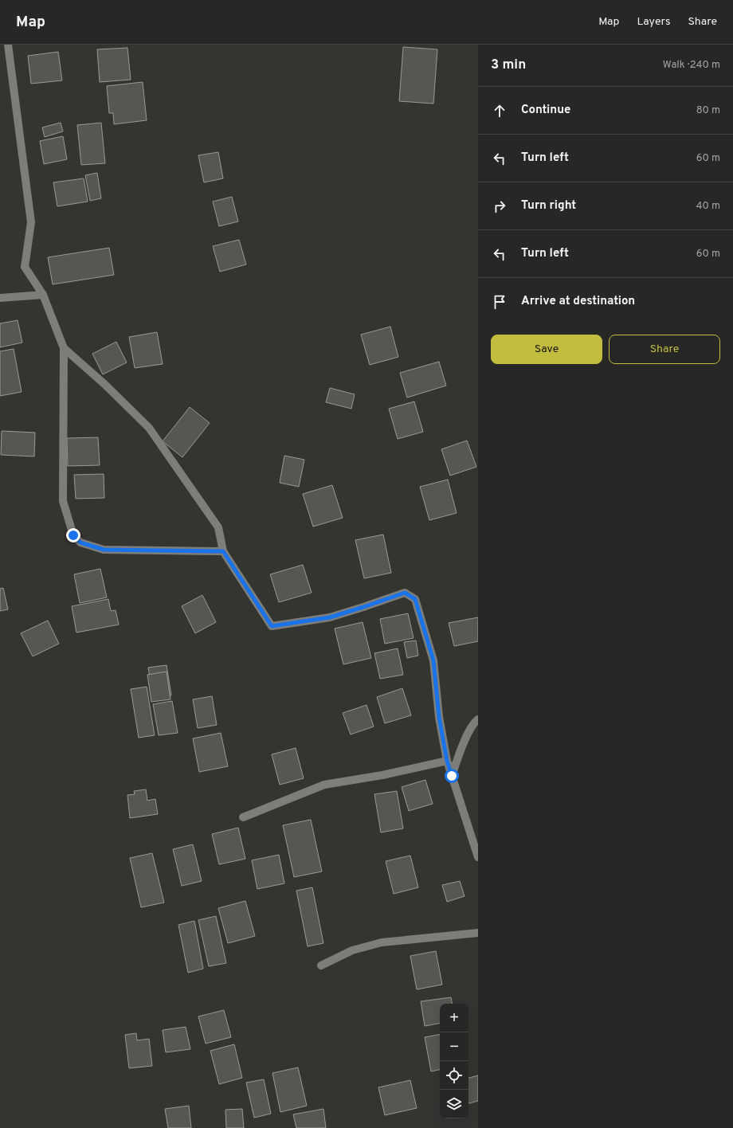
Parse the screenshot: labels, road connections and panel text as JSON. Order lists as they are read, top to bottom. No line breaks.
{"page":{"header":"Map","nav":["Map","Layers","Share"],"heading":["3 min","Walk · 240 m"],"list":[["Continue","80 m"],["Turn left","60 m"],["Turn right","40 m"],["Turn left","60 m"],"Arrive at destination"],"buttons":["Save","Share"],"map_buttons":["+","−"]}}
